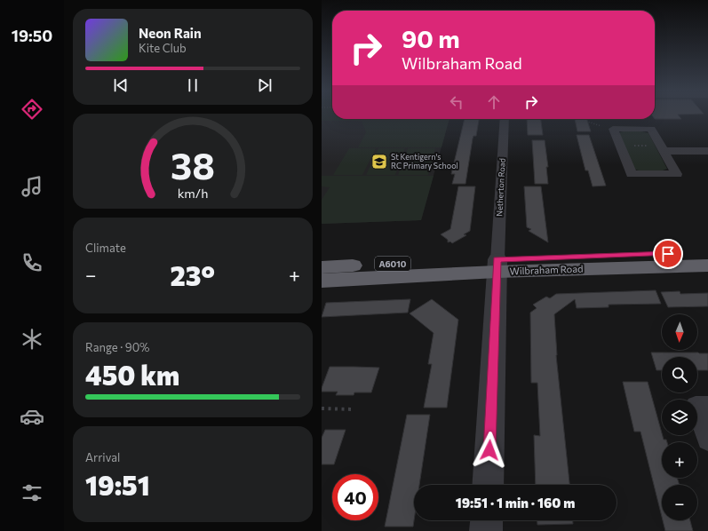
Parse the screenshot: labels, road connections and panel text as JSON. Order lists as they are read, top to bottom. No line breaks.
{"streets":{"highway":["A6010","Wilbraham Road"],"street":["Netherton Road"]},"crossings":[["Netherton Road","Wilbraham Road"]],"places":{"school or university":["St Kentigern's RC Primary School"]},"north":"bottom","page":{"tabs":"19:50","turn":["90 m","Wilbraham Road"],"song":["Neon Rain","Kite Club"],"tile":["Climate",["Range · 90%","450 km"],["Arrival","19:51"]],"heat":["−","23°","+"],"map_buttons":["+","−"],"limit":"40","trip":"19:51 · 1 min · 160 m","gauge":["38","km/h"]}}
